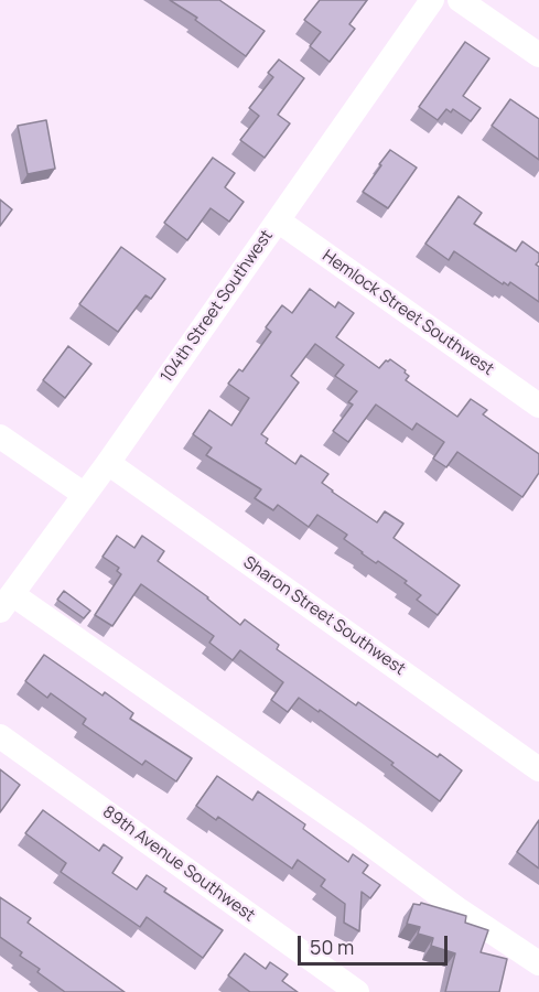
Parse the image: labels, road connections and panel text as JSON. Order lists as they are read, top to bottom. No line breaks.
{"streets":{"street":["104th Street Southwest","Hemlock Street Southwest","Sharon Street Southwest","89th Avenue Southwest"]},"crossings":[["104th Street Southwest","Hemlock Street Southwest"],["104th Street Southwest","Sharon Street Southwest"]],"scale_bar":"50 m"}
